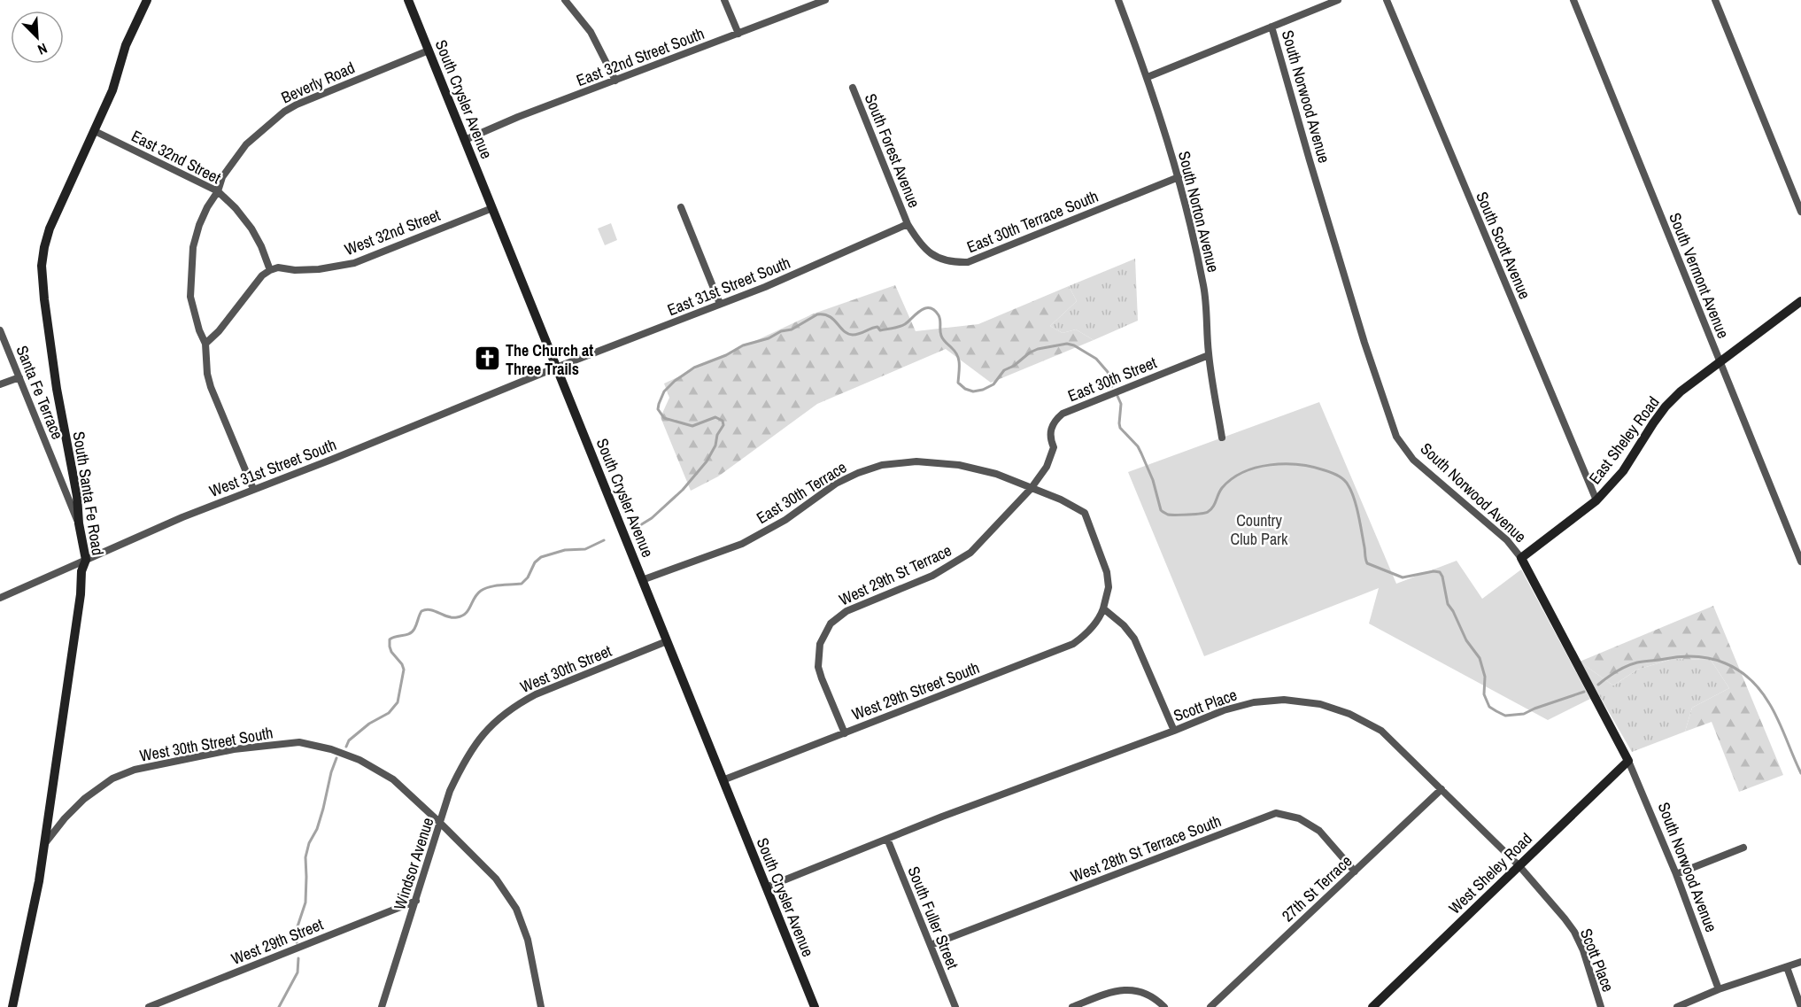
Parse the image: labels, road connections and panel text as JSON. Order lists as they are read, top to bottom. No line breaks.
{"streets":{"street":["East 32nd Street South","Beverly Road","South Norwood Avenue","South Crysler Avenue","South Forest Avenue","East 32nd Street","South Norton Avenue","East 30th Terrace South","West 32nd Street","South Scott Avenue","South Vermont Avenue","East 31st Street South","East 30th Street","Santa Fe Terrace","East Sheley Road","West 31st Street South","East 30th Terrace","South Santa Fe Road","West 29th St Terrace","West 30th Street","West 29th Street South","Scott Place","West 30th Street South","West 28th St Terrace South","Windsor Avenue","West Sheley Road","27th St Terrace","South Fuller Street","West 29th Street"]},"crossings":[["East 32nd Street South","South Crysler Avenue"],["Beverly Road","South Crysler Avenue"],["Beverly Road","East 32nd Street"],["Beverly Road","West 31st Street South"],["South Norwood Avenue","East Sheley Road"],["South Norwood Avenue","West Sheley Road"],["South Crysler Avenue","West 32nd Street"],["South Crysler Avenue","East 31st Street South"],["South Crysler Avenue","West 31st Street South"],["South Crysler Avenue","East 30th Terrace"],["South Crysler Avenue","West 30th Street"],["South Crysler Avenue","West 29th Street South"],["South Crysler Avenue","Scott Place"],["South Forest Avenue","East 30th Terrace South"],["South Forest Avenue","East 31st Street South"],["East 32nd Street","West 32nd Street"],["East 32nd Street","South Santa Fe Road"],["South Norton Avenue","East 30th Terrace South"],["South Norton Avenue","East 30th Street"],["East 30th Terrace South","East 31st Street South"],["South Scott Avenue","East Sheley Road"],["South Vermont Avenue","East Sheley Road"],["East 31st Street South","West 31st Street South"],["East 30th Street","West 29th St Terrace"],["Santa Fe Terrace","South Santa Fe Road"],["West 31st Street South","South Santa Fe Road"],["East 30th Terrace","West 29th St Terrace"],["East 30th Terrace","West 29th Street South"],["South Santa Fe Road","West 30th Street South"],["West 29th St Terrace","West 29th Street South"],["West 30th Street","Windsor Avenue"],["Scott Place","West Sheley Road"],["Scott Place","27th St Terrace"],["Scott Place","South Fuller Street"],["West 30th Street South","Windsor Avenue"],["West 28th St Terrace South","27th St Terrace"],["West 28th St Terrace South","South Fuller Street"],["Windsor Avenue","West 29th Street"]],"parks":["Country Club Park"],"places":{"church":["The Church at Three Trails"]},"north":"bottom right"}
